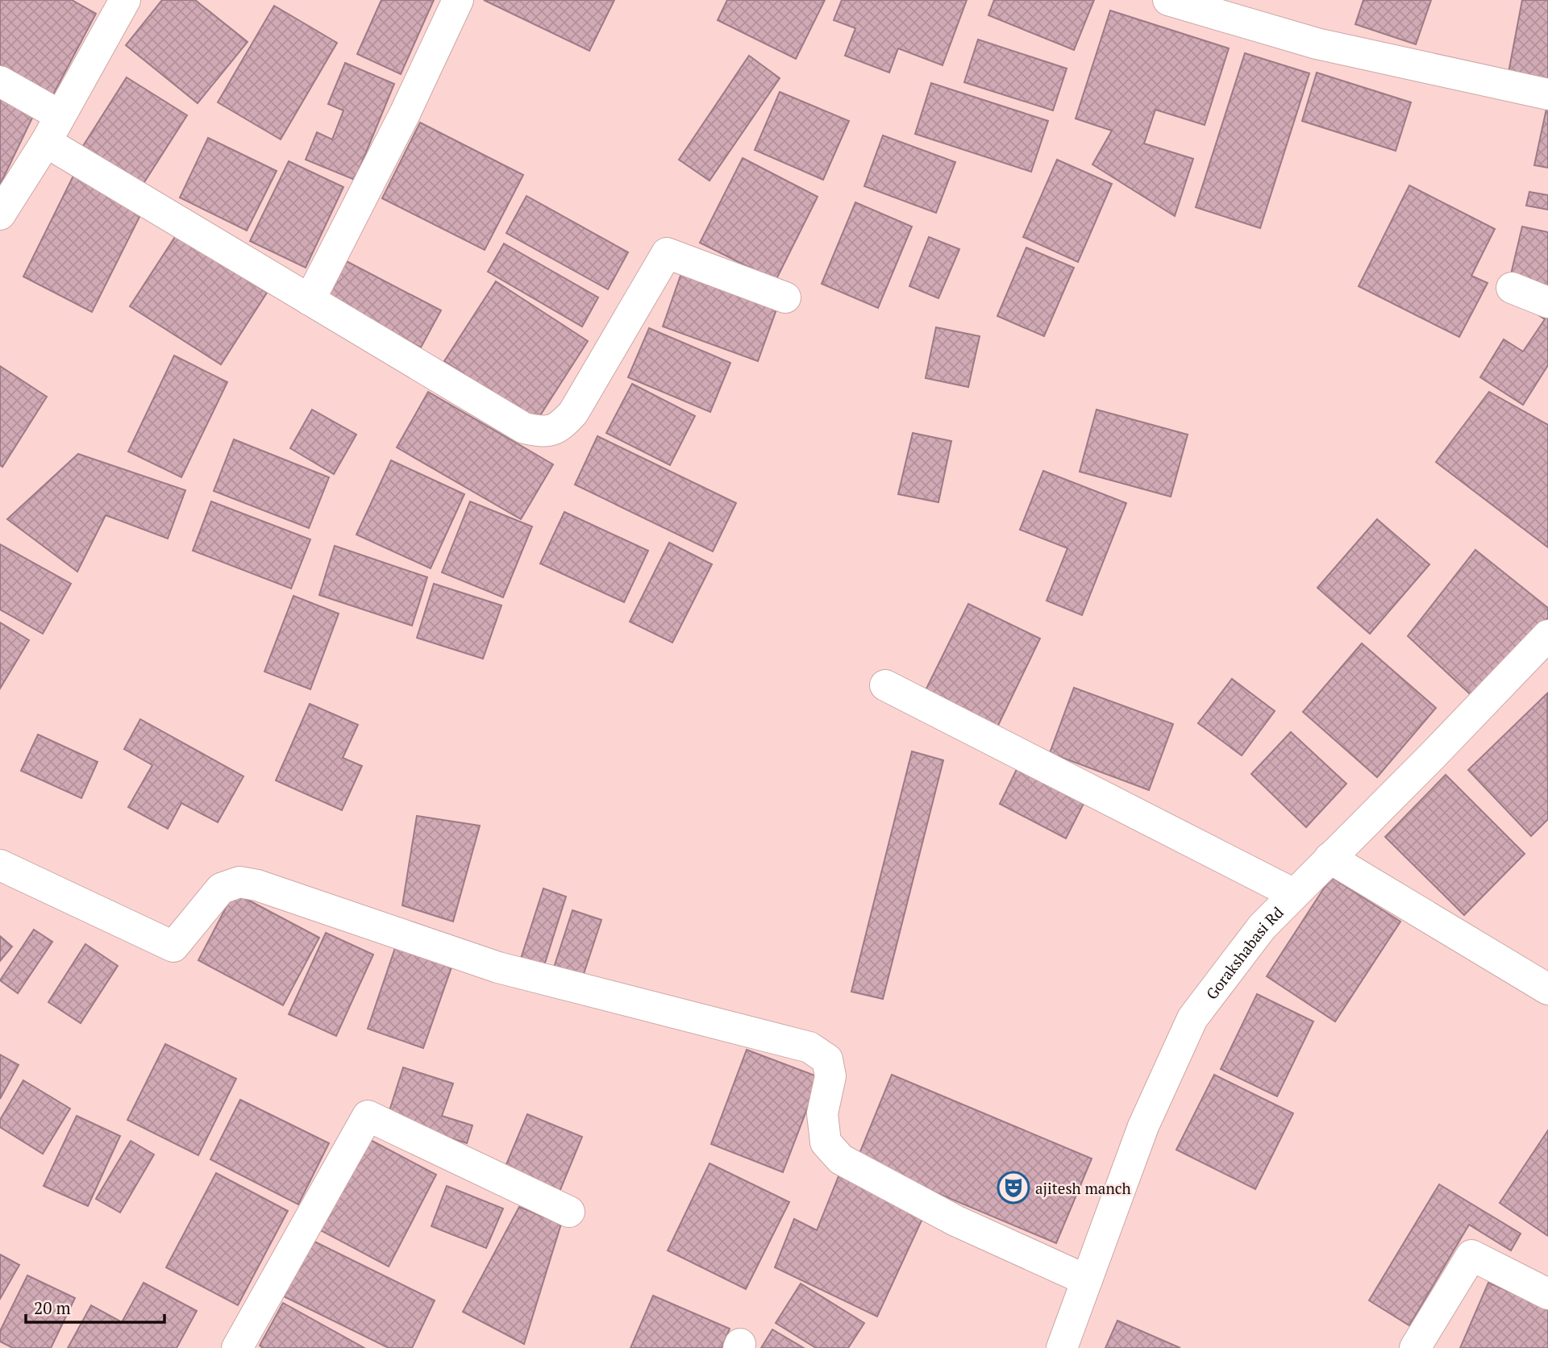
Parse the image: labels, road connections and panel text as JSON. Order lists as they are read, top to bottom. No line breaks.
{"streets":{"street":["Gorakshabasi Rd"]},"places":{"theatre":["ajitesh manch"]},"scale_bar":"20 m"}
